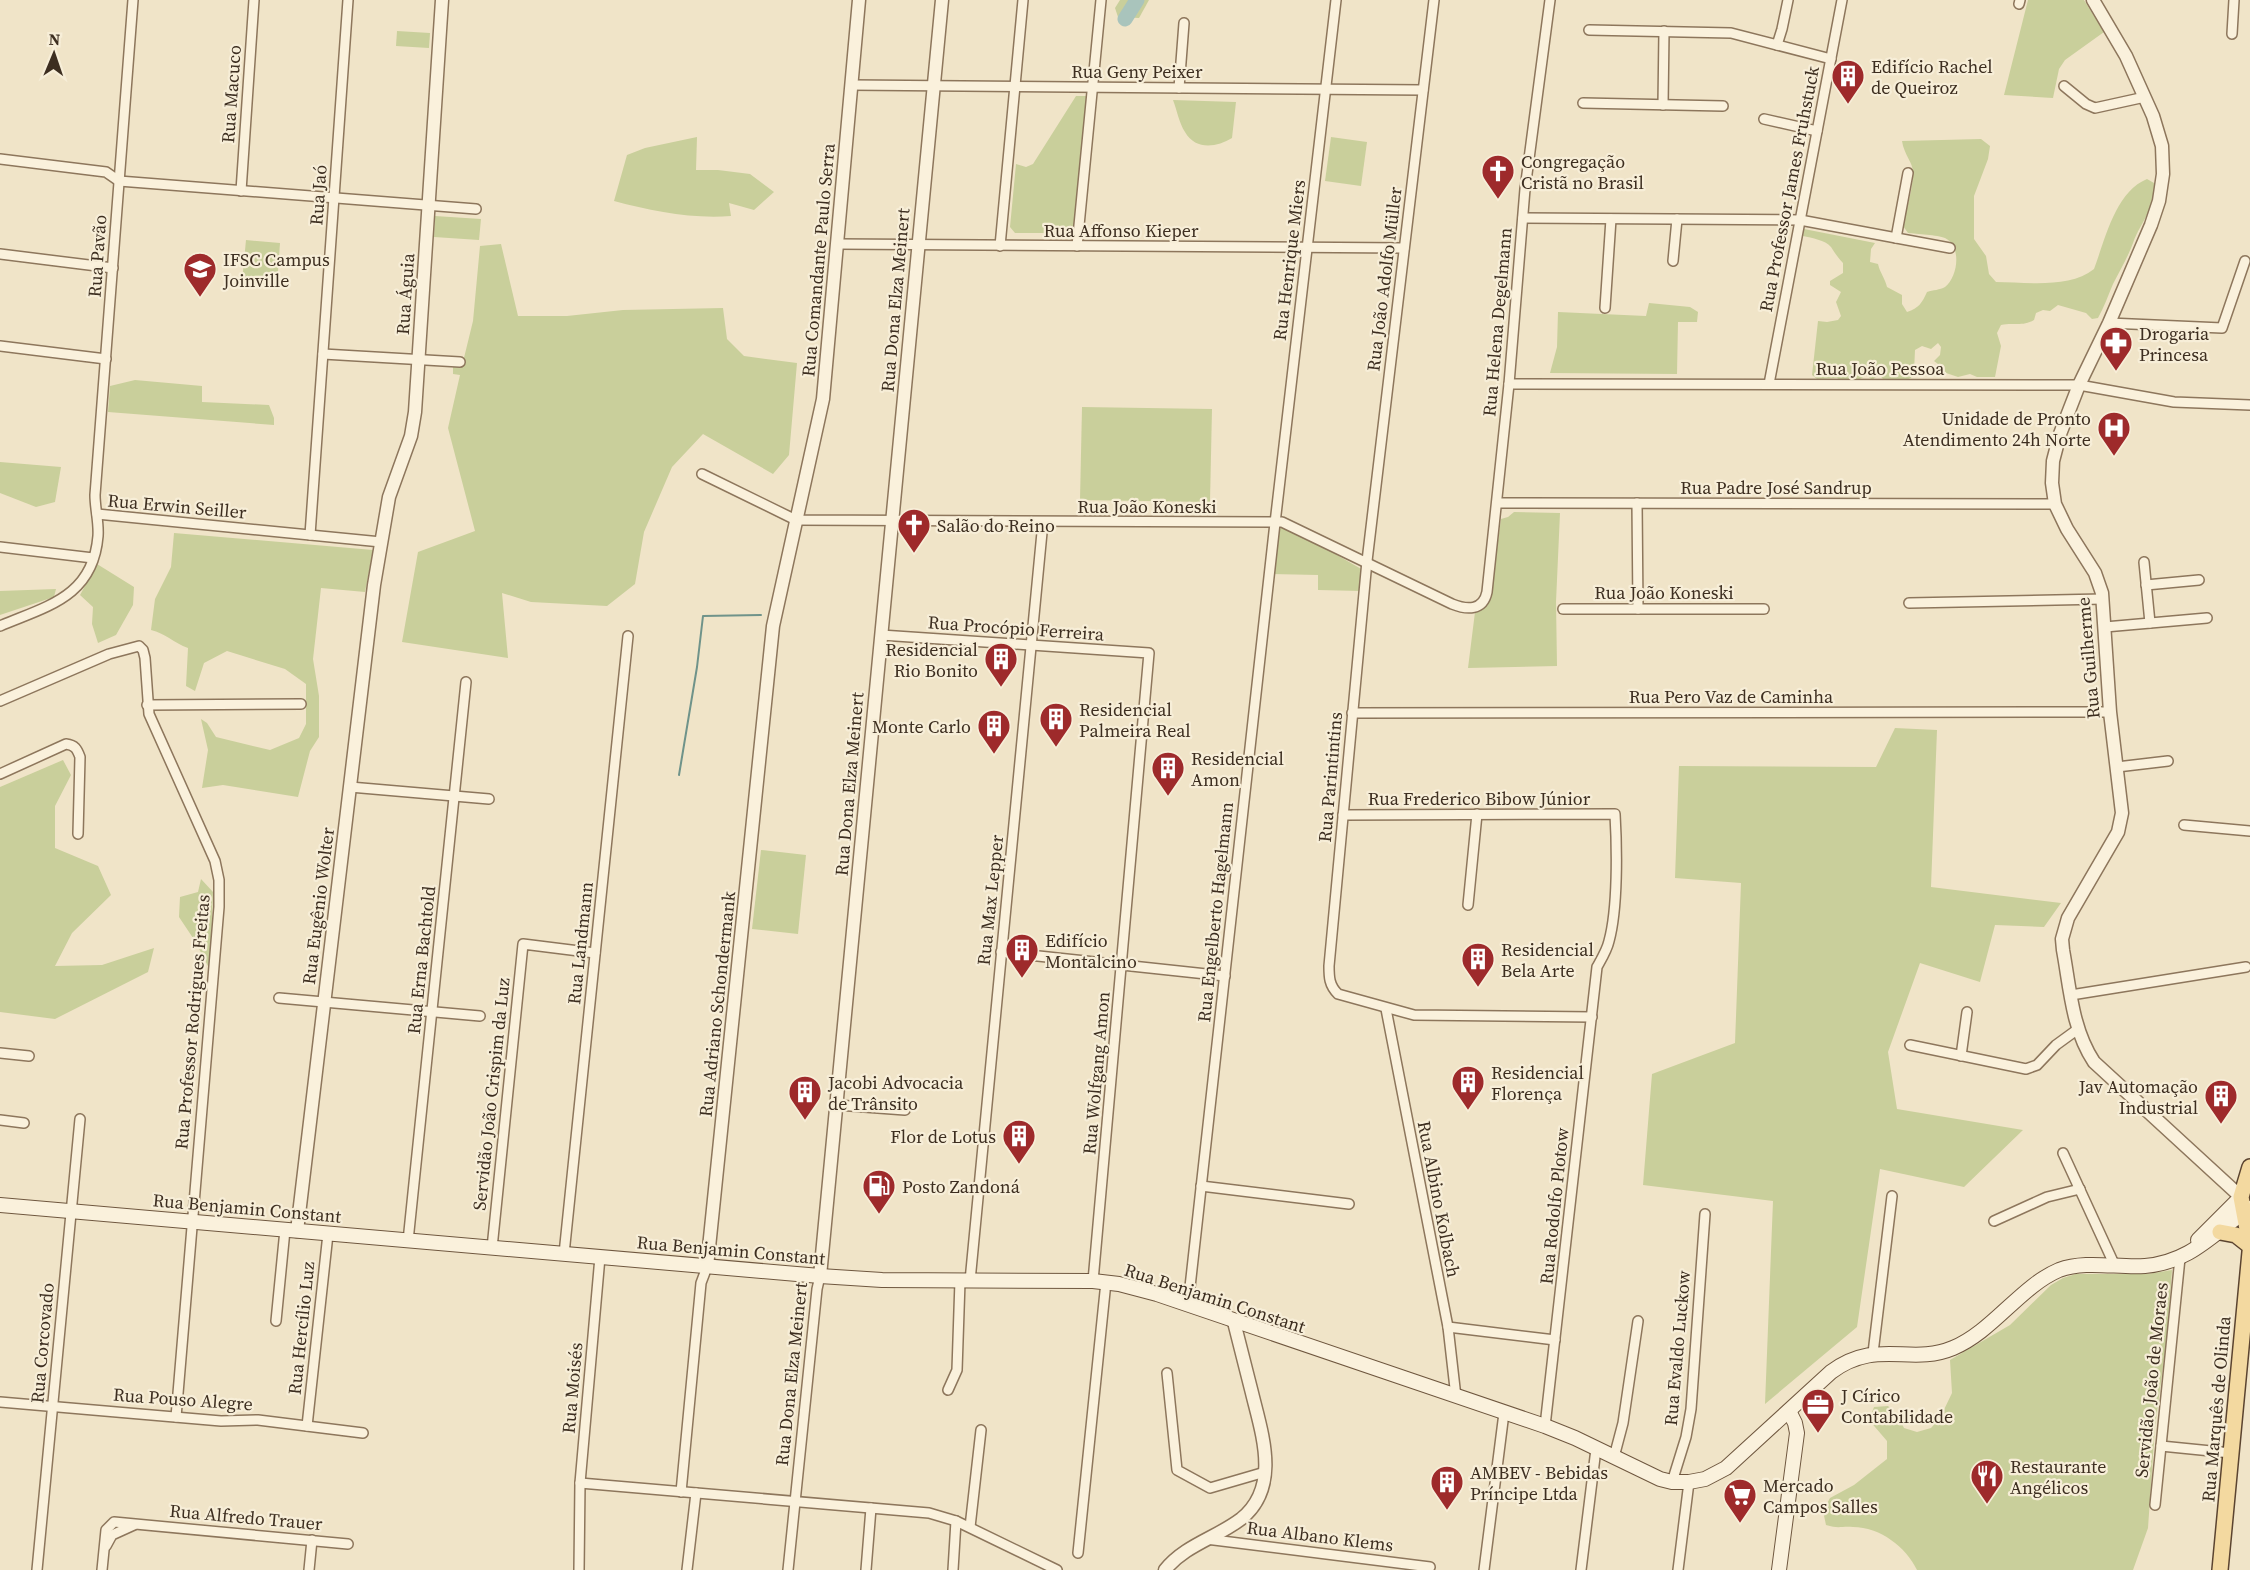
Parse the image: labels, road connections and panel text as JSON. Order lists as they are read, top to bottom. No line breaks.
{"streets":{"main road":["Rua Benjamin Constant","Rua Marquês de Olinda"],"street":["Rua Geny Peixer","Rua Macuco","Rua Professor James Fruhstuck","Rua Jaó","Rua Affonso Kieper","Rua Pavão","Rua Comandante Paulo Serra","Rua Henrique Miers","Rua João Adolfo Müller","Rua Águia","Rua Dona Elza Meinert","Rua Helena Degelmann","Rua João Pessoa","Rua Padre José Sandrup","Rua Erwin Seiller","Rua João Koneski","Rua Procópio Ferreira","Rua Guilherme","Rua Pero Vaz de Caminha","Rua Parintintins","Rua Frederico Bibow Júnior","Rua Max Lepper","Rua Eugênio Wolter","Rua Engelberto Hagelmann","Rua Landmann","Rua Erna Bachtold","Rua Adriano Schondermank","Rua Professor Rodrigues Freitas","Rua Wolfgang Amon","Servidão João Crispim da Luz","Rua Albino Kolbach","Rua Rodolfo Plotow","Rua Hercílio Luz","Rua Corcovado","Rua Evaldo Luckow","Servidão João de Moraes","Rua Moisés","Rua Pouso Alegre","Rua Alfredo Trauer","Rua Albano Klems"]},"crossings":[["Rua Geny Peixer","Rua Comandante Paulo Serra"],["Rua Geny Peixer","Rua Henrique Miers"],["Rua Geny Peixer","Rua João Adolfo Müller"],["Rua Geny Peixer","Rua Dona Elza Meinert"],["Rua Professor James Fruhstuck","Rua João Pessoa"],["Rua Jaó","Rua Erwin Seiller"],["Rua Affonso Kieper","Rua Comandante Paulo Serra"],["Rua Affonso Kieper","Rua Henrique Miers"],["Rua Affonso Kieper","Rua João Adolfo Müller"],["Rua Affonso Kieper","Rua Dona Elza Meinert"],["Rua Pavão","Rua Erwin Seiller"],["Rua Comandante Paulo Serra","Rua João Koneski"],["Rua Comandante Paulo Serra","Rua Adriano Schondermank"],["Rua Henrique Miers","Rua João Koneski"],["Rua Henrique Miers","Rua Engelberto Hagelmann"],["Rua João Adolfo Müller","Rua João Koneski"],["Rua João Adolfo Müller","Rua Parintintins"],["Rua Águia","Rua Erwin Seiller"],["Rua Águia","Rua Eugênio Wolter"],["Rua Dona Elza Meinert","Rua João Koneski"],["Rua Dona Elza Meinert","Rua Procópio Ferreira"],["Rua Dona Elza Meinert","Rua Benjamin Constant"],["Rua Helena Degelmann","Rua João Pessoa"],["Rua Helena Degelmann","Rua Padre José Sandrup"],["Rua Helena Degelmann","Rua João Koneski"],["Rua João Pessoa","Rua Guilherme"],["Rua Padre José Sandrup","Rua Guilherme"],["Rua João Koneski","Rua Parintintins"],["Rua João Koneski","Rua Max Lepper"],["Rua João Koneski","Rua Engelberto Hagelmann"],["Rua João Koneski","Rua Adriano Schondermank"],["Rua Procópio Ferreira","Rua Max Lepper"],["Rua Procópio Ferreira","Rua Wolfgang Amon"],["Rua Guilherme","Rua Pero Vaz de Caminha"],["Rua Guilherme","Rua Benjamin Constant"],["Rua Pero Vaz de Caminha","Rua Parintintins"],["Rua Parintintins","Rua Frederico Bibow Júnior"],["Rua Parintintins","Rua Albino Kolbach"],["Rua Frederico Bibow Júnior","Rua Rodolfo Plotow"],["Rua Max Lepper","Rua Benjamin Constant"],["Rua Eugênio Wolter","Rua Benjamin Constant"],["Rua Engelberto Hagelmann","Rua Benjamin Constant"],["Rua Landmann","Servidão João Crispim da Luz"],["Rua Landmann","Rua Benjamin Constant"],["Rua Erna Bachtold","Rua Benjamin Constant"],["Rua Adriano Schondermank","Rua Benjamin Constant"],["Rua Professor Rodrigues Freitas","Rua Benjamin Constant"],["Rua Professor Rodrigues Freitas","Rua Pouso Alegre"],["Rua Wolfgang Amon","Rua Benjamin Constant"],["Servidão João Crispim da Luz","Rua Benjamin Constant"],["Rua Albino Kolbach","Rua Benjamin Constant"],["Rua Rodolfo Plotow","Rua Benjamin Constant"],["Rua Benjamin Constant","Rua Hercílio Luz"],["Rua Benjamin Constant","Rua Corcovado"],["Rua Benjamin Constant","Rua Evaldo Luckow"],["Rua Benjamin Constant","Servidão João de Moraes"],["Rua Benjamin Constant","Rua Moisés"],["Rua Hercílio Luz","Rua Pouso Alegre"],["Rua Corcovado","Rua Pouso Alegre"]],"places":{"building":["Edifício Rachel de Queiroz","Residencial Rio Bonito","Residencial Palmeira Real","Monte Carlo","Residencial Amon","Edifício Montalcino","Residencial Bela Arte","Residencial Florença","Jacobi Advocacia de Trânsito","Jav Automação Industrial","Flor de Lotus","AMBEV - Bebidas Príncipe Ltda"],"church":["Congregação Cristã no Brasil","Salão do Reino"],"school or university":["IFSC Campus Joinville"],"pharmacy":["Drogaria Princesa"],"hospital":["Unidade de Pronto Atendimento 24h Norte"],"fuel station":["Posto Zandoná"],"office":["J Círico Contabilidade"],"restaurant":["Restaurante Angélicos"],"supermarket":["Mercado Campos Salles"]},"north":"top"}
